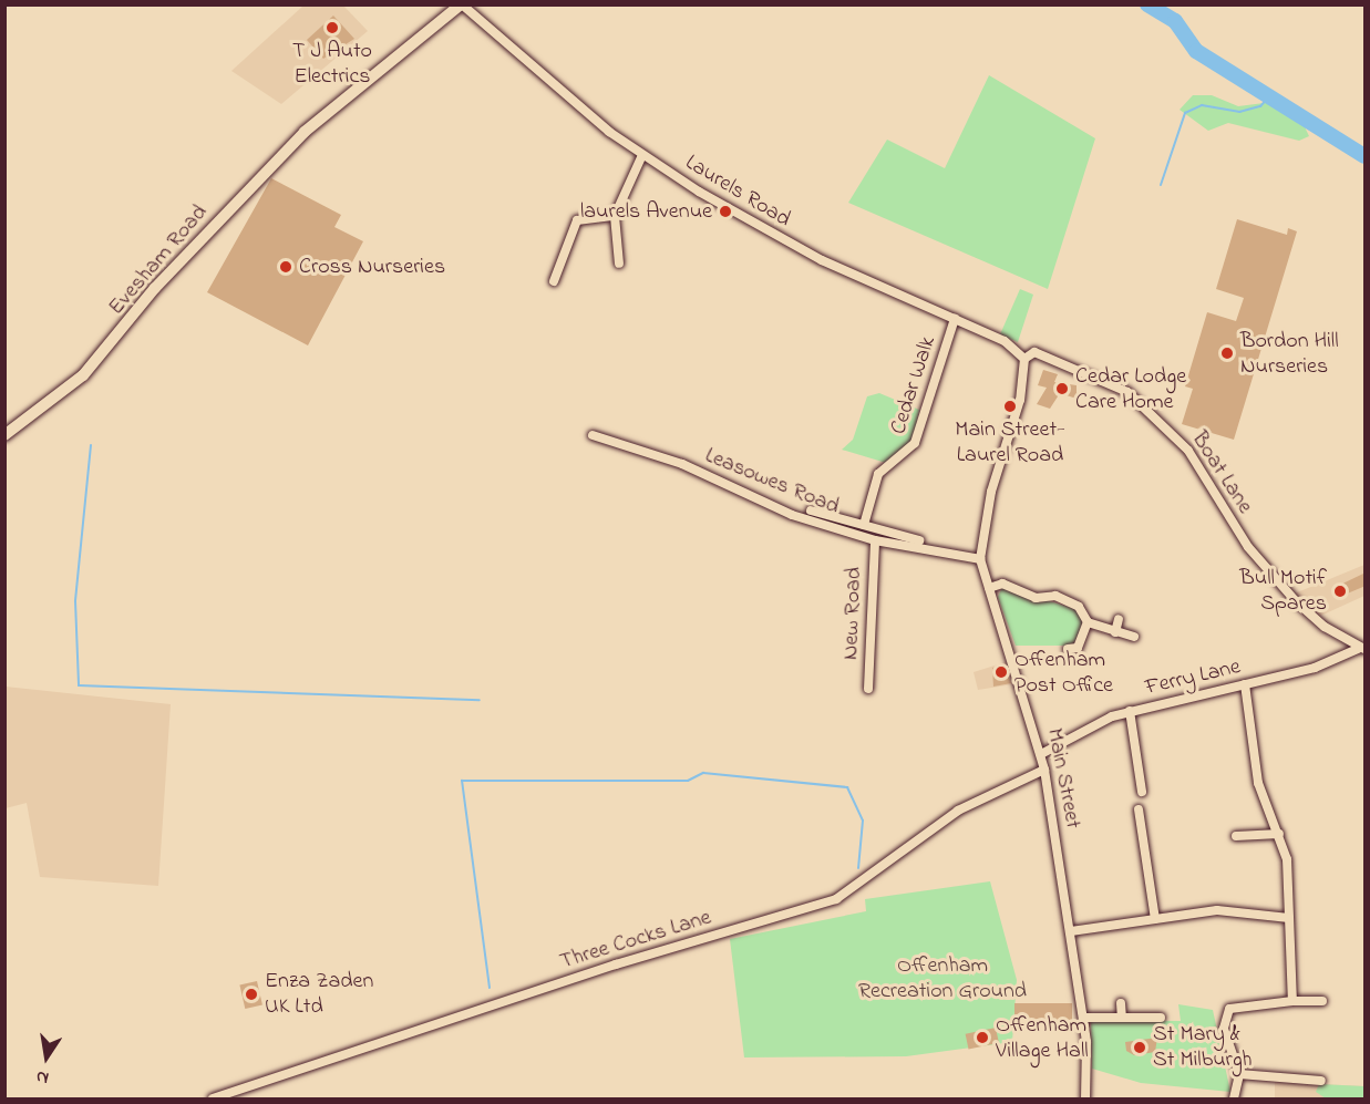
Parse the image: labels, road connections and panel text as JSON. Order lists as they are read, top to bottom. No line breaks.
{"streets":{"main road":["Evesham Road"],"street":["Laurels Road","Cedar Walk","Boat Lane","Leasowes Road","New Road","Ferry Lane","Main Street","Three Cocks Lane"]},"crossings":[["Laurels Road","Evesham Road"],["Laurels Road","Cedar Walk"],["Laurels Road","Boat Lane"],["Laurels Road","Main Street"],["Boat Lane","Ferry Lane"],["Boat Lane","Main Street"],["Leasowes Road","New Road"],["Leasowes Road","Main Street"],["Ferry Lane","Main Street"],["Main Street","Three Cocks Lane"]],"parks":["Offenham Recreation Ground"],"places":["T J Auto Electrics","laurels Avenue","Cross Nurseries","Bordon Hill Nurseries","Cedar Lodge Care Home","Main Street- Laurel Road","Bull Motif Spares","Offenham Post Office","Enza Zaden UK Ltd","Offenham Village Hall","St Mary & St Milburgh"],"north":"bottom"}
